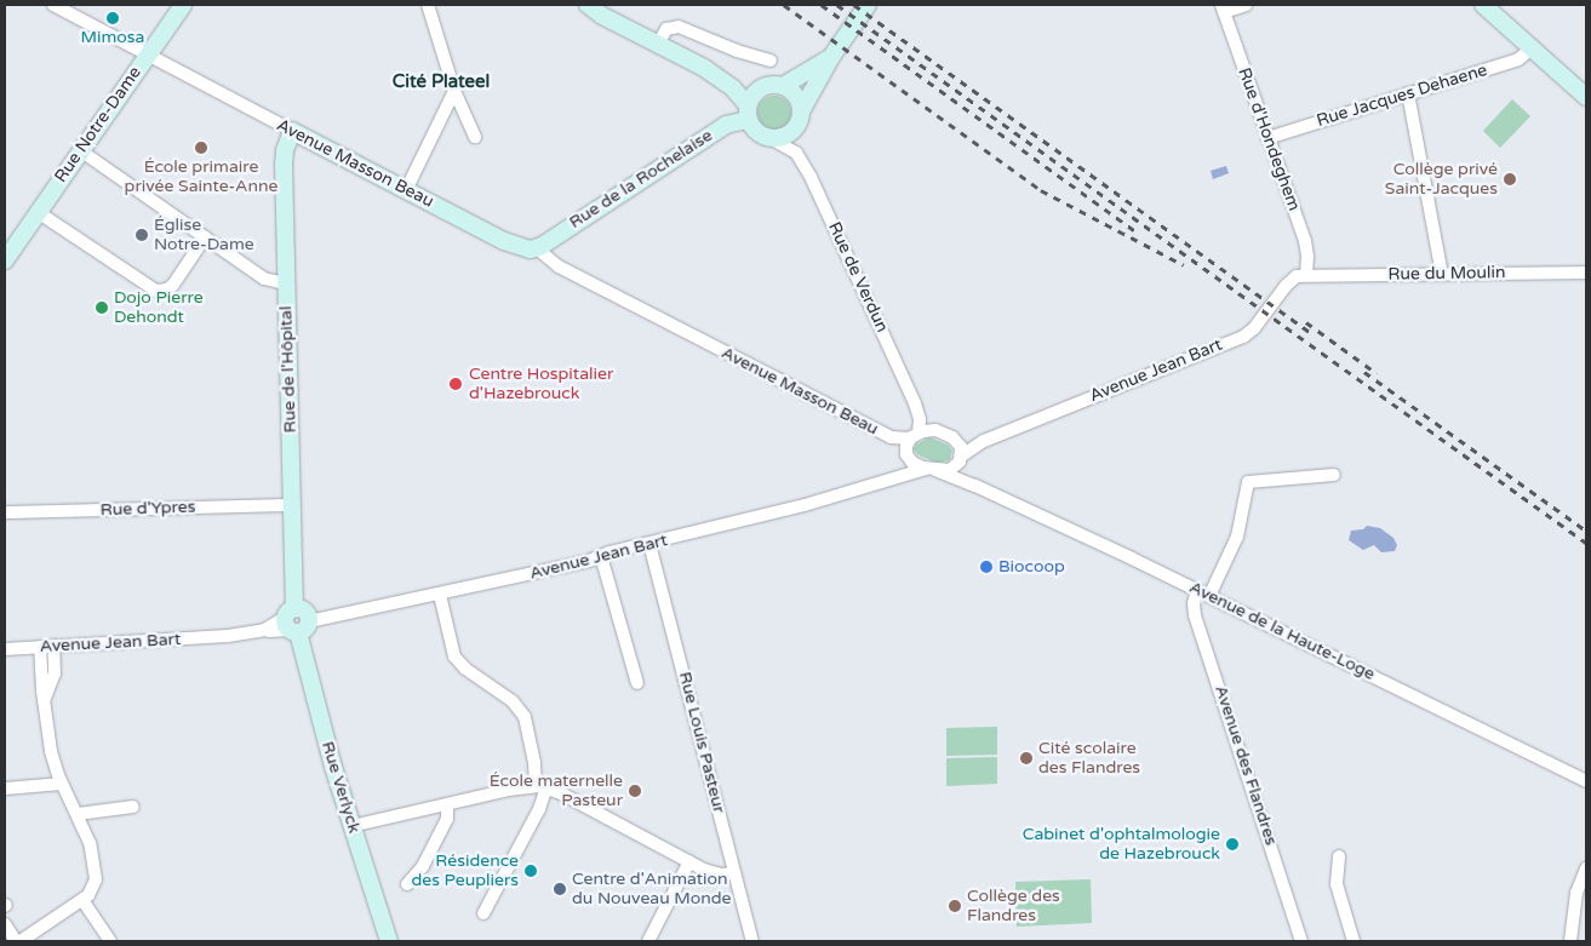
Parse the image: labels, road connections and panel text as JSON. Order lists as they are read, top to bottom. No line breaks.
{"streets":{"street":["Rue Jacques Dehaene","Rue Notre-Dame","Rue d'Hondeghem","Avenue Masson Beau","Rue de la Rochelaise","Rue du Moulin","Rue de Verdun","Rue de l'Hôpital","Avenue Jean Bart","Rue d'Ypres","Avenue de la Haute-Loge","Rue Louis Pasteur","Avenue des Flandres","Rue Verlyck"]},"crossings":[["Rue Jacques Dehaene","Rue d'Hondeghem"],["Rue Notre-Dame","Avenue Masson Beau"],["Rue d'Hondeghem","Rue du Moulin"],["Rue d'Hondeghem","Avenue Jean Bart"],["Avenue Masson Beau","Rue de la Rochelaise"],["Avenue Masson Beau","Rue de Verdun"],["Avenue Masson Beau","Rue de l'Hôpital"],["Avenue Masson Beau","Avenue Jean Bart"],["Avenue Masson Beau","Avenue de la Haute-Loge"],["Rue de la Rochelaise","Rue de Verdun"],["Rue du Moulin","Avenue Jean Bart"],["Rue de Verdun","Avenue Jean Bart"],["Rue de Verdun","Avenue de la Haute-Loge"],["Rue de l'Hôpital","Avenue Jean Bart"],["Rue de l'Hôpital","Rue d'Ypres"],["Rue de l'Hôpital","Rue Verlyck"],["Avenue Jean Bart","Avenue de la Haute-Loge"],["Avenue Jean Bart","Rue Louis Pasteur"],["Avenue Jean Bart","Rue Verlyck"],["Avenue de la Haute-Loge","Avenue des Flandres"]],"districts":["Cité Plateel"],"places":["Mimosa","École primaire privée Sainte-Anne","Collège privé Saint-Jacques","Église Notre-Dame","Dojo Pierre Dehondt","Centre Hospitalier d'Hazebrouck","Biocoop","Cité scolaire des Flandres","École maternelle Pasteur","Cabinet d'ophtalmologie de Hazebrouck","Résidence des Peupliers","Centre d'Animation du Nouveau Monde","Collège des Flandres"]}
